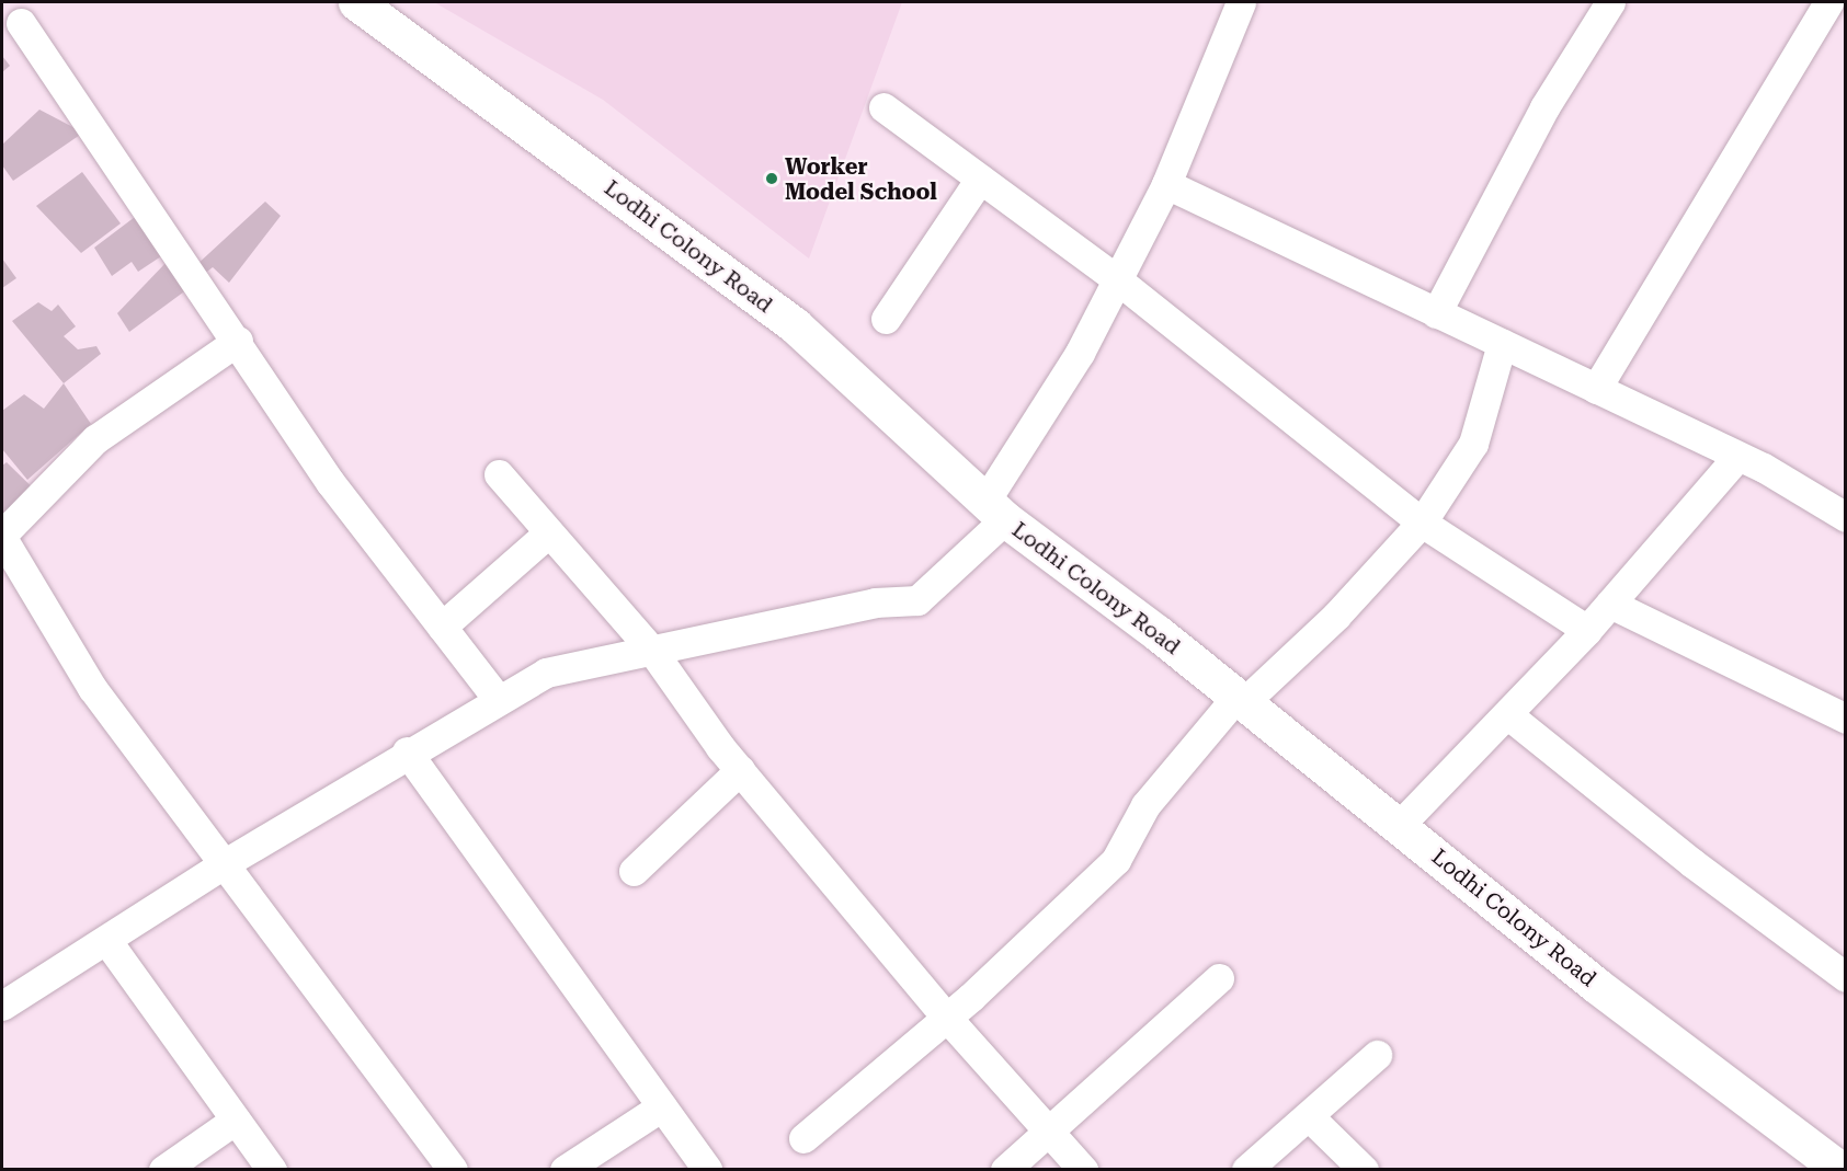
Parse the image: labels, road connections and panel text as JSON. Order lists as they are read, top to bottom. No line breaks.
{"streets":{"main road":["Lodhi Colony Road"]},"places":["Worker Model School"]}
